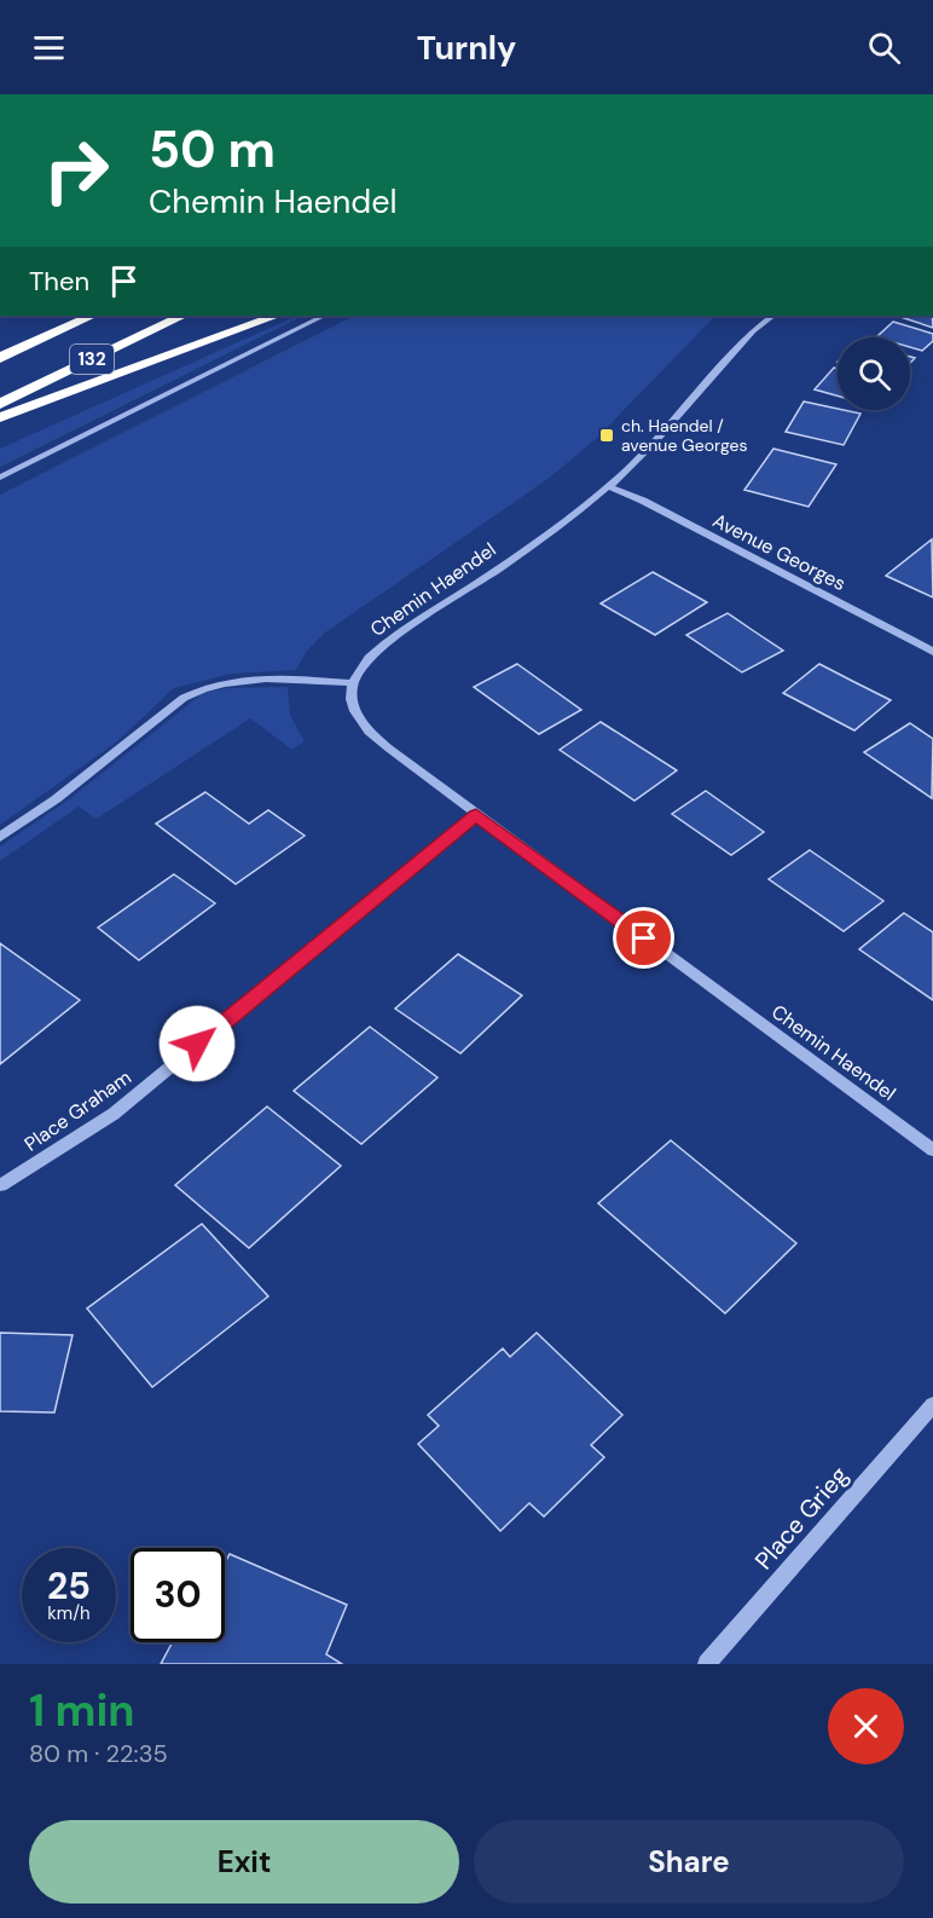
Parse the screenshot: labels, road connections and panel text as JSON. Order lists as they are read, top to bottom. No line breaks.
{"streets":{"highway":["132"],"street":["Avenue Georges","Chemin Haendel","Place Graham","Place Grieg"]},"crossings":[["Avenue Georges","Chemin Haendel"],["Chemin Haendel","Place Graham"]],"places":{"transit":["ch. Haendel / avenue Georges"]},"page":{"header":"Turnly","turn":["50 m","Chemin Haendel"],"then":"Then","speed":"25 km/h","limit":"30","heading":["1 min","80 m · 22:35"],"buttons":["Exit","Share"]}}
